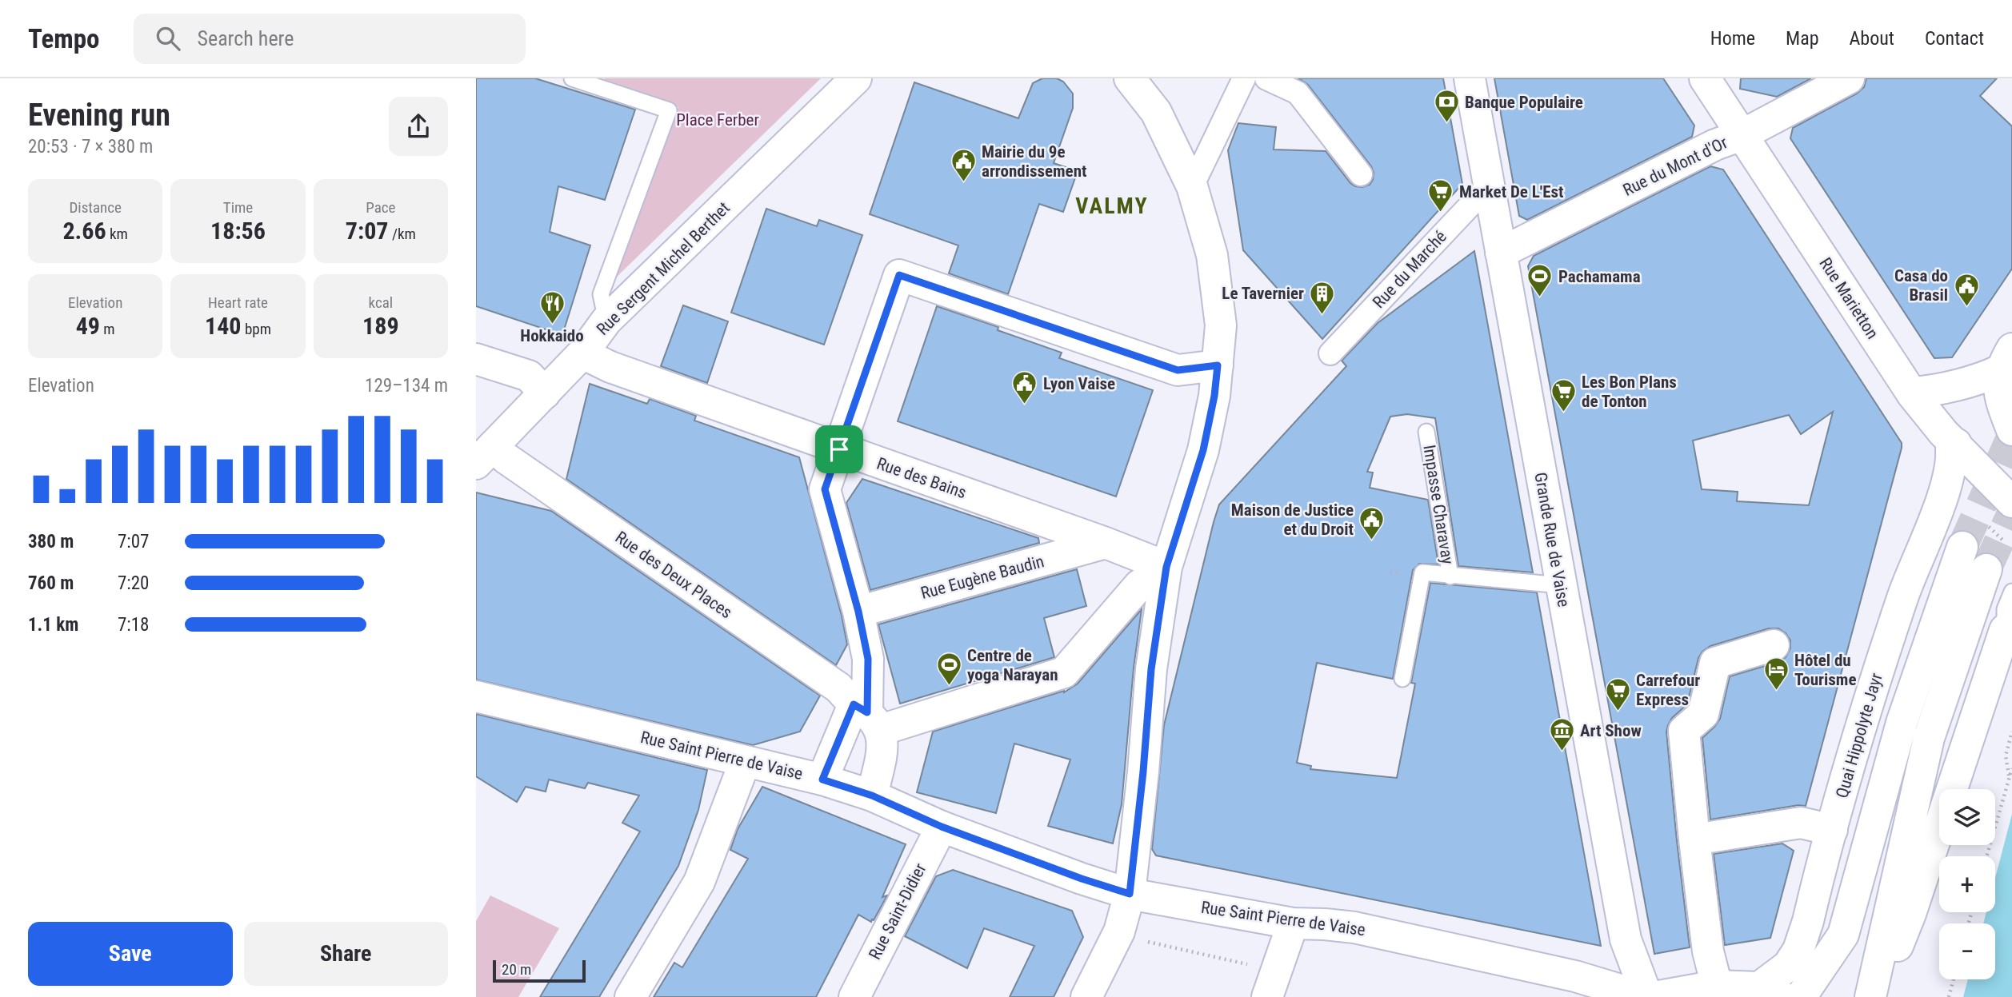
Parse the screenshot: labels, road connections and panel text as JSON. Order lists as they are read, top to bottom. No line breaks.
{"streets":{"street":["Rue du Mont d'Or","Rue Sergent Michel Berthet","Rue du Marché","Rue Marietton","Rue des Bains","Grande Rue de Vaise","Rue des Deux Places","Rue Eugène Baudin","Quai Hippolyte Jayr","Rue Saint Pierre de Vaise","Rue Saint-Didier"],"lane":["Impasse Charavay"]},"crossings":[["Rue du Mont d'Or","Rue Marietton"],["Rue du Mont d'Or","Grande Rue de Vaise"],["Rue Sergent Michel Berthet","Rue des Bains"],["Rue Sergent Michel Berthet","Rue des Deux Places"],["Rue du Marché","Grande Rue de Vaise"],["Rue Marietton","Quai Hippolyte Jayr"],["Rue des Bains","Rue Eugène Baudin"],["Impasse Charavay","Grande Rue de Vaise"],["Grande Rue de Vaise","Rue Saint Pierre de Vaise"],["Rue Saint Pierre de Vaise","Rue Saint-Didier"]],"districts":["VALMY"],"parks":["Place Ferber"],"places":{"bank":["Banque Populaire"],"public building":["Mairie du 9e arrondissement","Casa do Brasil","Lyon Vaise","Maison de Justice et du Droit"],"supermarket":["Market De L'Est","Les Bon Plans de Tonton","Carrefour Express"],"sports":["Pachamama","Centre de yoga Narayan"],"building":["Le Tavernier"],"restaurant":["Hokkaido"],"hotel":["Hôtel du Tourisme"],"museum":["Art Show"]},"scale_bar":"20 m","page":{"header":"Tempo","search":"Search here","nav":["Home","Map","About","Contact"],"heading":["Evening run","20:53 · 7 × 380 m"],"stats":[["Distance","2.66 km"],["Time","18:56"],["Pace","7:07 /km"],["Elevation","49 m"],["Heart rate","140 bpm"],["kcal","189"]],"chart":["Elevation","129–134 m"],"list":[{"name":"380 m","note":"7:07"},{"name":"760 m","note":"7:20"},{"name":"1.1 km","note":"7:18"}],"map_buttons":["+","−"],"buttons":["Save","Share"],"scale":"20 m"}}
